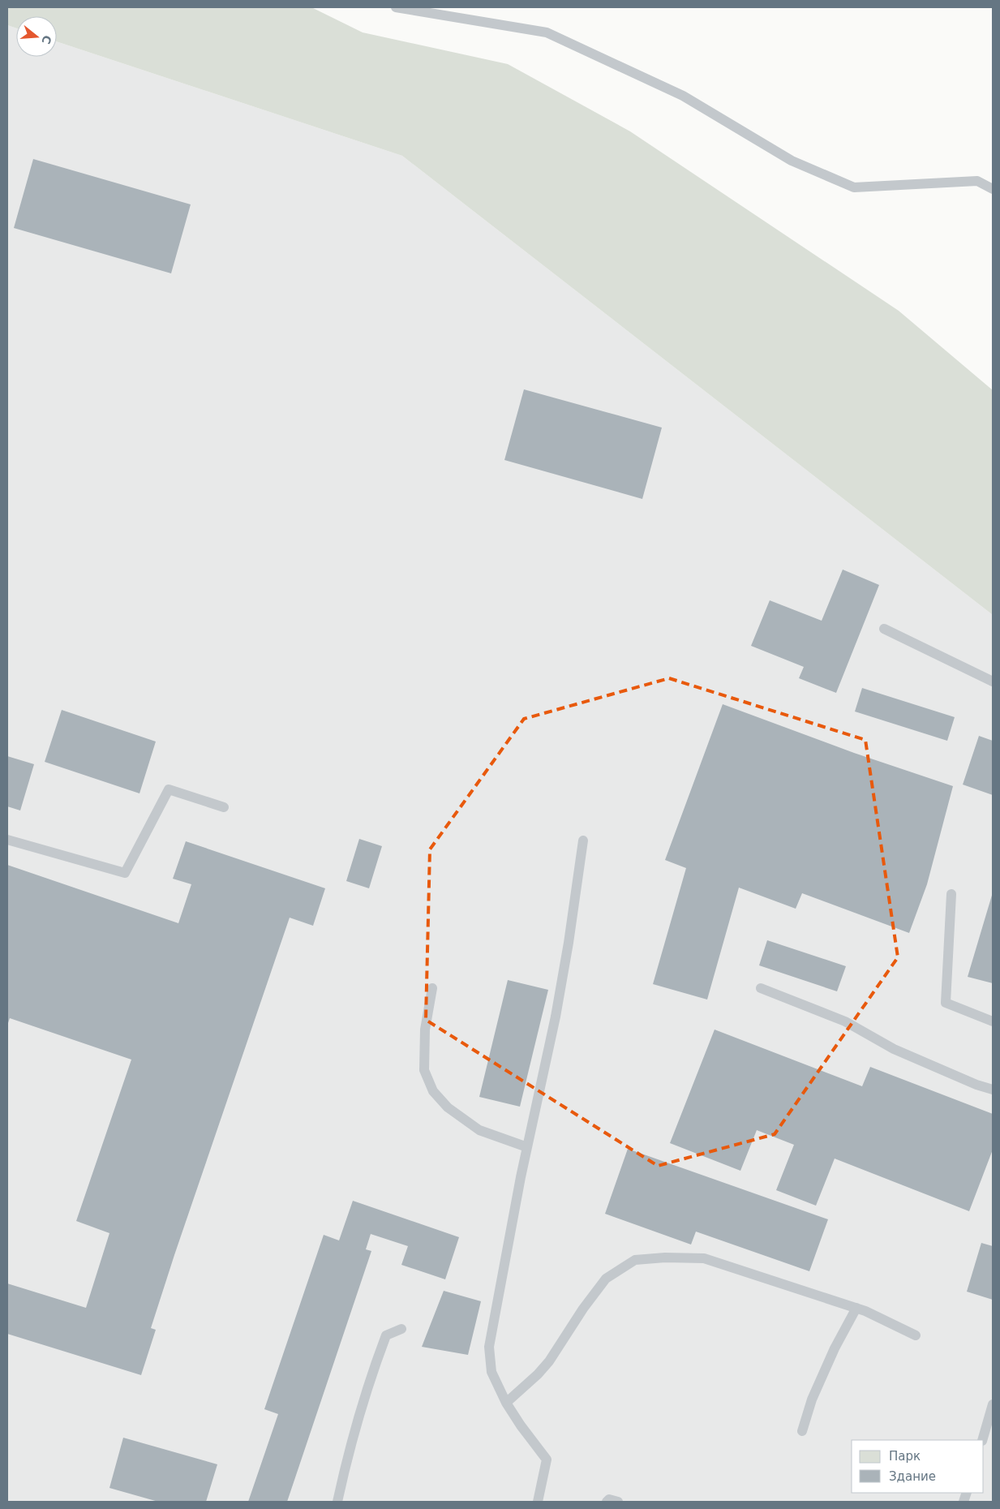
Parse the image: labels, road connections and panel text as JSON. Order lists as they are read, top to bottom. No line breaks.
{"legend":["Парк","Здание"],"north":"right"}
